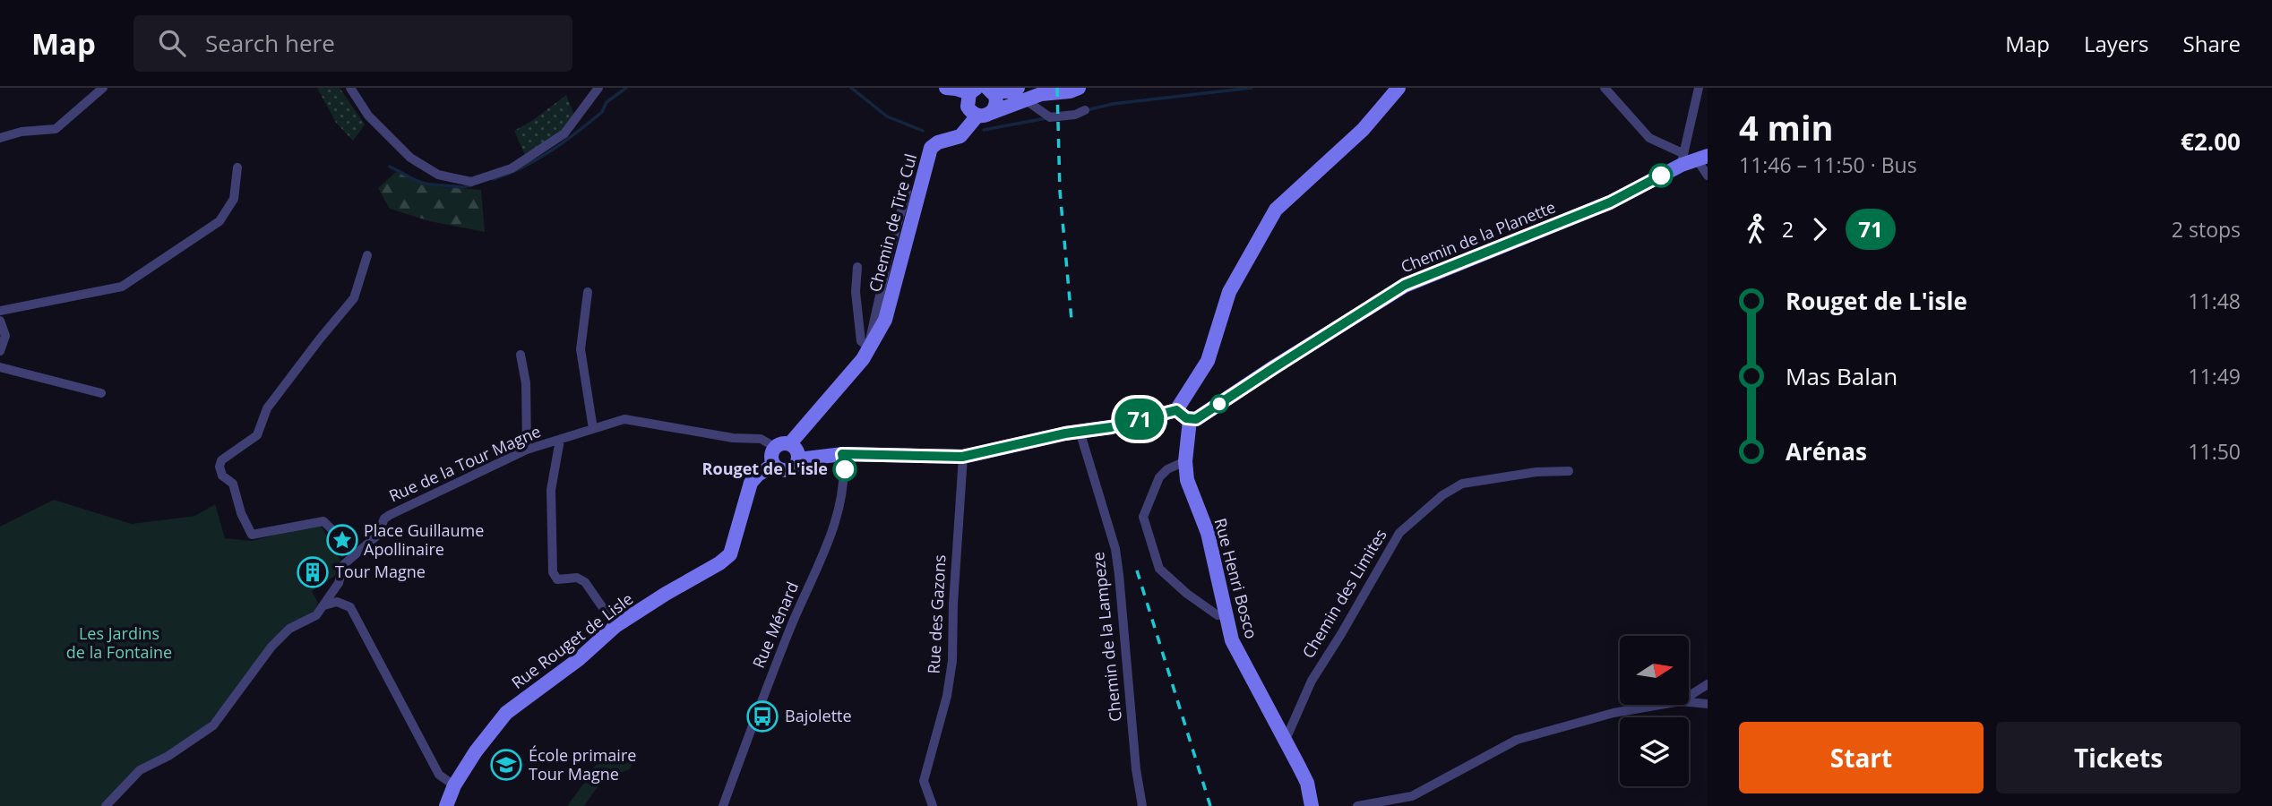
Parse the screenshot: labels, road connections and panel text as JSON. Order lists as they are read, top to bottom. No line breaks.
{"streets":{"street":["Chemin de Tire Cul","Chemin de la Planette","Rue de la Tour Magne","Rue Henri Bosco","Chemin des Limites","Rue des Gazons","Rue Ménard","Chemin de la Lampeze","Rue Rouget de Lisle"]},"crossings":[["Chemin de Tire Cul","Rue de la Tour Magne"],["Chemin de Tire Cul","Rue Rouget de Lisle"],["Chemin de la Planette","Rue Henri Bosco"],["Rue de la Tour Magne","Rue Rouget de Lisle"],["Rue Henri Bosco","Chemin des Limites"]],"parks":["Les Jardins de la Fontaine"],"places":{"other":["Rouget de L'isle"],"place":["Place Guillaume Apollinaire"],"building":["Tour Magne"],"bus stop":["Bajolette"],"school or university":["École primaire Tour Magne"]},"lines":["bus line 71"],"north":"right","page":{"header":"Map","search":"Search here","nav":["Map","Layers","Share"],"on_map":"71","heading":["4 min","11:46 – 11:50 · Bus","€2.00"],"legs":["2","71","2 stops"],"list":[{"name":"Rouget de L'isle","value":"11:48"},{"name":"Mas Balan","value":"11:49"},{"name":"Arénas","value":"11:50"}],"buttons":["Start","Tickets"]}}
